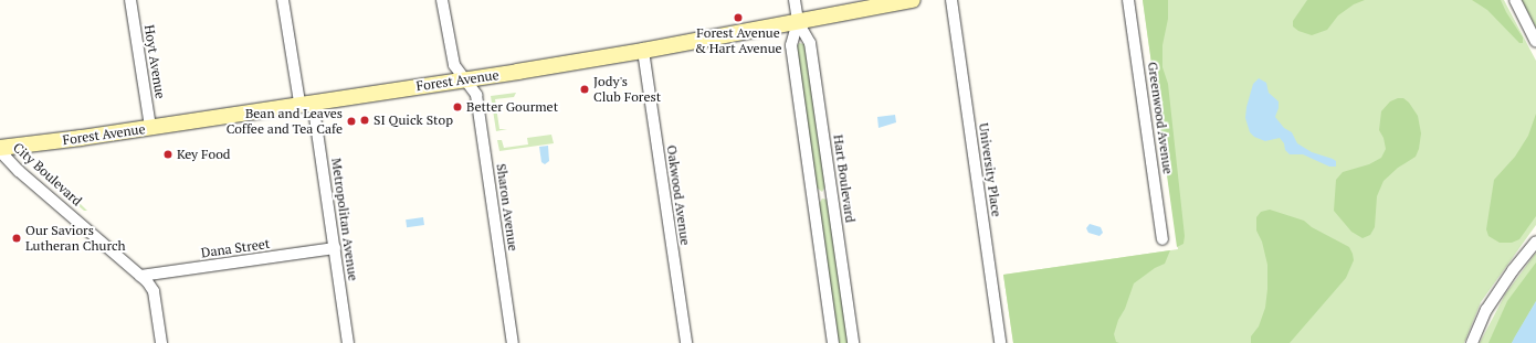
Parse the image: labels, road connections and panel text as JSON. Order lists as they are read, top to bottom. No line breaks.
{"streets":{"main road":["Forest Avenue"],"street":["Hoyt Avenue","Greenwood Avenue","University Place","City Boulevard","Hart Boulevard","Oakwood Avenue","Sharon Avenue","Metropolitan Avenue","Dana Street"]},"crossings":[["Hoyt Avenue","Forest Avenue"],["Forest Avenue","Hart Boulevard"],["Forest Avenue","Oakwood Avenue"],["Forest Avenue","Sharon Avenue"],["Forest Avenue","Metropolitan Avenue"],["City Boulevard","Dana Street"],["Metropolitan Avenue","Dana Street"]],"places":["Forest Avenue & Hart Avenue","Jody's Club Forest","Better Gourmet","SI Quick Stop","Bean and Leaves Coffee and Tea Cafe","Key Food","Our Saviors Lutheran Church"]}
